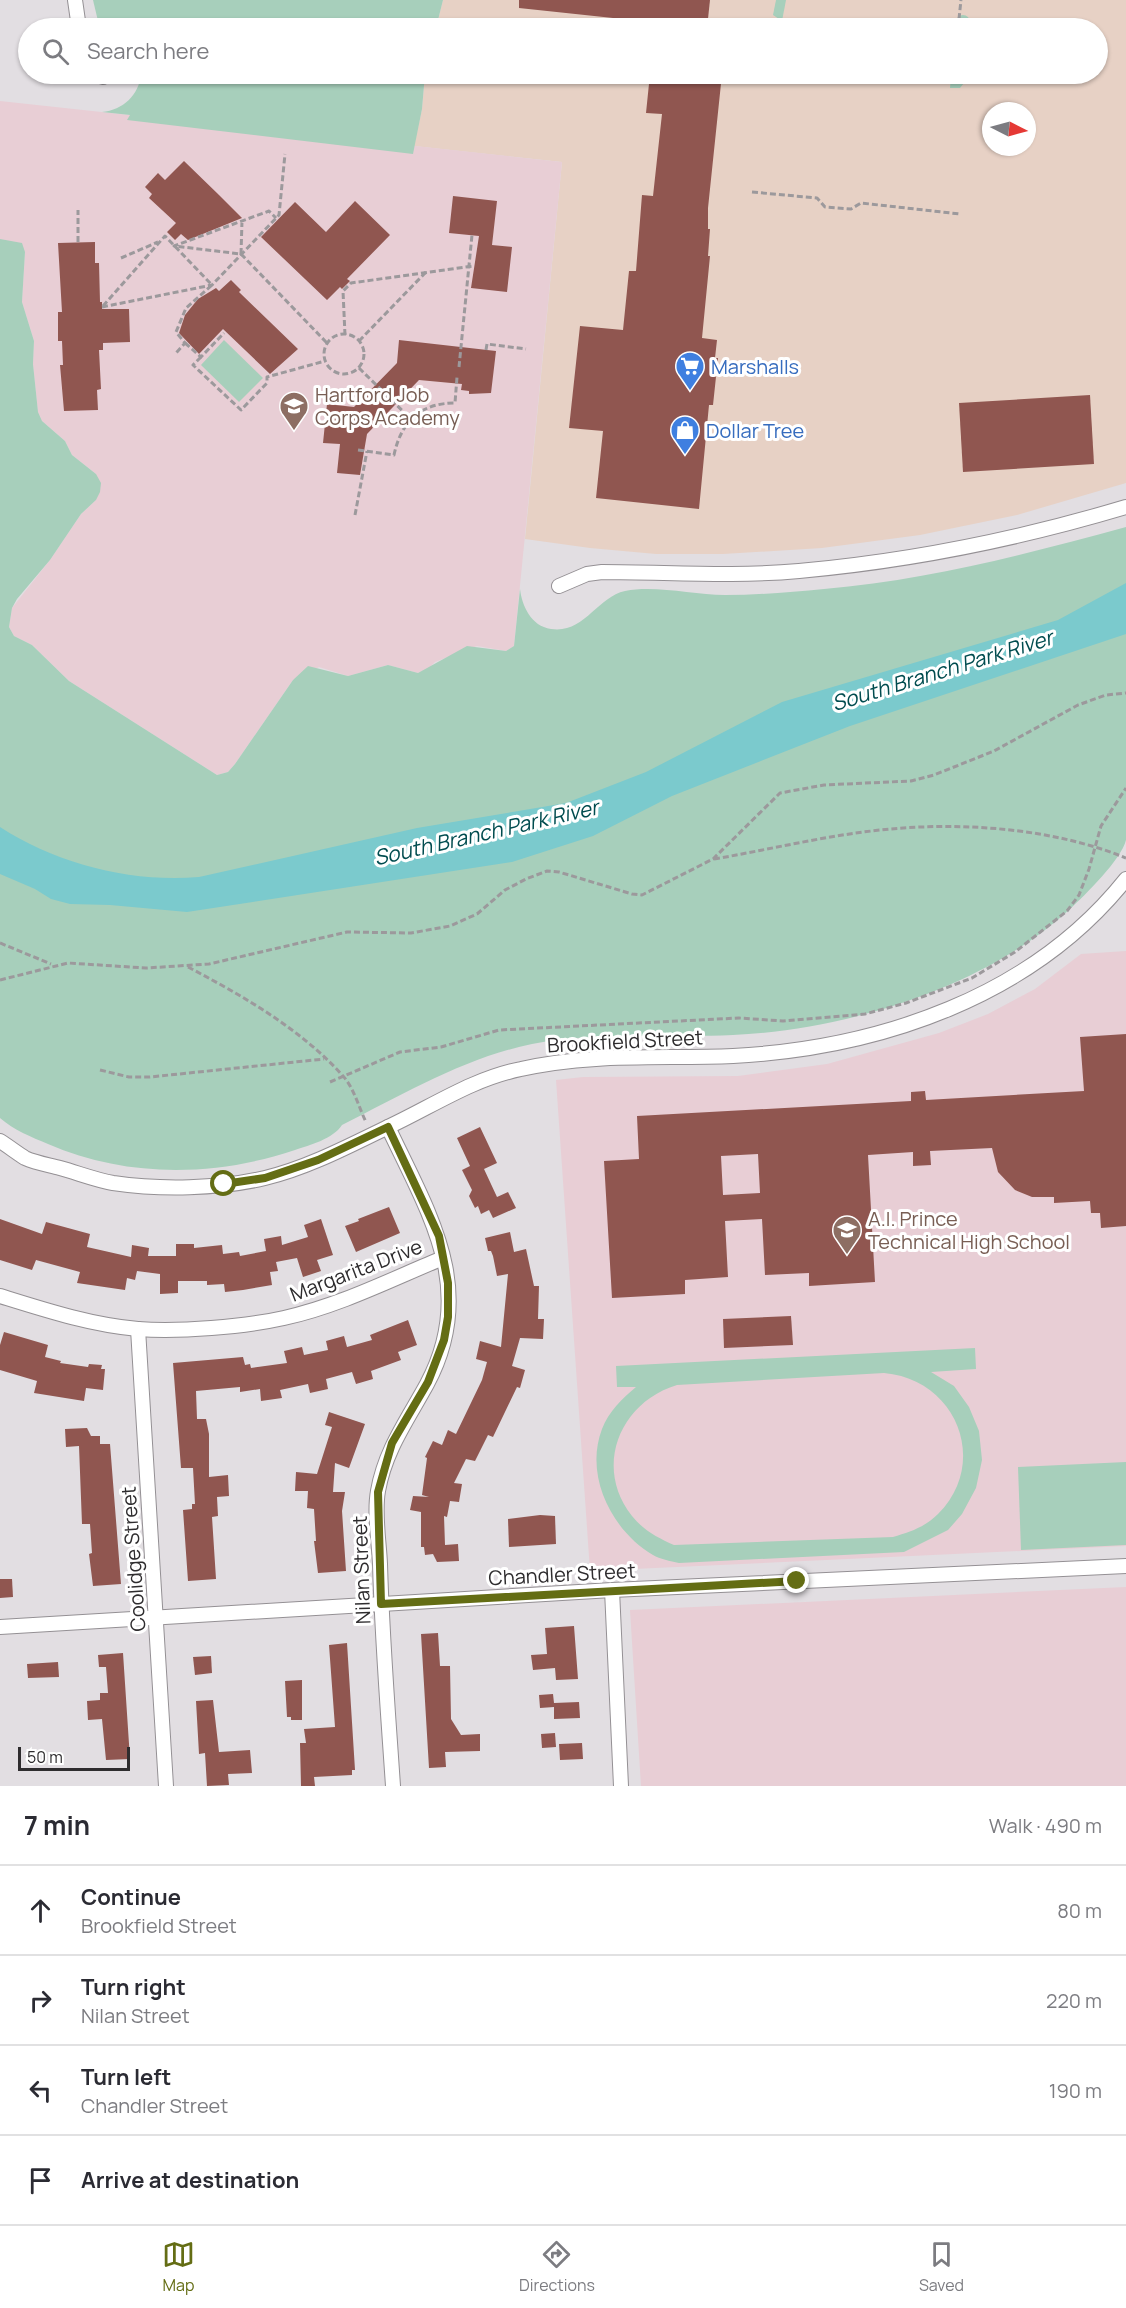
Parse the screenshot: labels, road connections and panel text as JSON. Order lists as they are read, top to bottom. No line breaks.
{"streets":{"street":["Brookfield Street","Margarita Drive","Coolidge Street","Nilan Street","Chandler Street"]},"crossings":[["Brookfield Street","Nilan Street"],["Margarita Drive","Coolidge Street"],["Margarita Drive","Nilan Street"],["Coolidge Street","Chandler Street"],["Nilan Street","Chandler Street"]],"water":["South Branch Park River"],"places":{"supermarket":["Marshalls"],"school or university":["Hartford Job Corps Academy","A.I. Prince Technical High School"],"shop":["Dollar Tree"]},"scale_bar":"50 m","north":"right","page":{"search":"Search here","scale":"50 m","heading":["7 min","Walk · 490 m"],"list":[["Continue","Brookfield Street","80 m"],["Turn right","Nilan Street","220 m"],["Turn left","Chandler Street","190 m"],"Arrive at destination"],"nav":["Map","Directions","Saved"]}}
